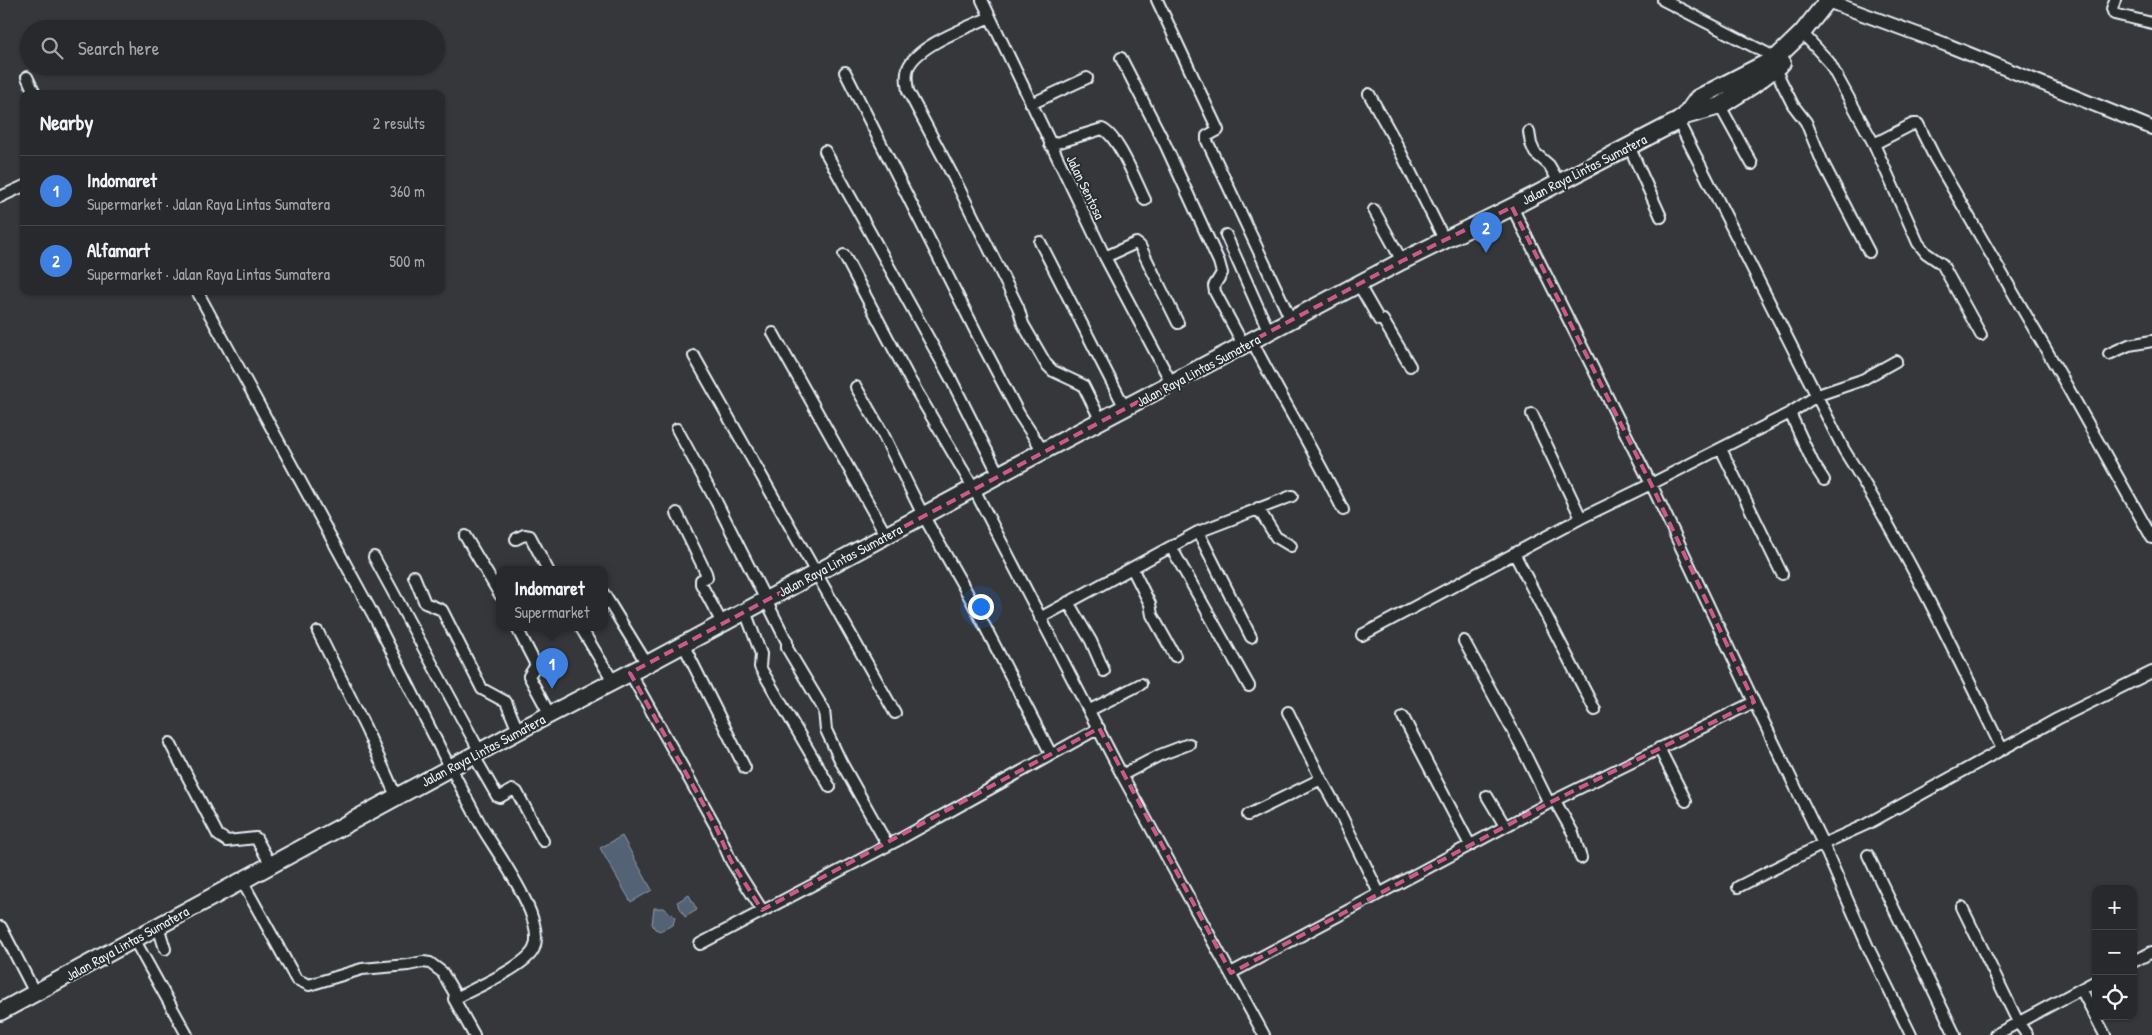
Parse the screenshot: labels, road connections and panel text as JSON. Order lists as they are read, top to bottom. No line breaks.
{"streets":{"highway":["Jalan Raya Lintas Sumatera"],"street":["Jalan Sentosa"]},"crossings":[["Jalan Raya Lintas Sumatera","Jalan Sentosa"]],"page":{"search":"Search here","heading":["Nearby","2 results"],"list":[{"mark":"1","name":"Indomaret","note":"Supermarket · Jalan Raya Lintas Sumatera","value":"360 m"},{"mark":"2","name":"Alfamart","note":"Supermarket · Jalan Raya Lintas Sumatera","value":"500 m"}],"pins":["2","1"],"popup":["Indomaret","Supermarket"],"map_buttons":["+","−"]}}
